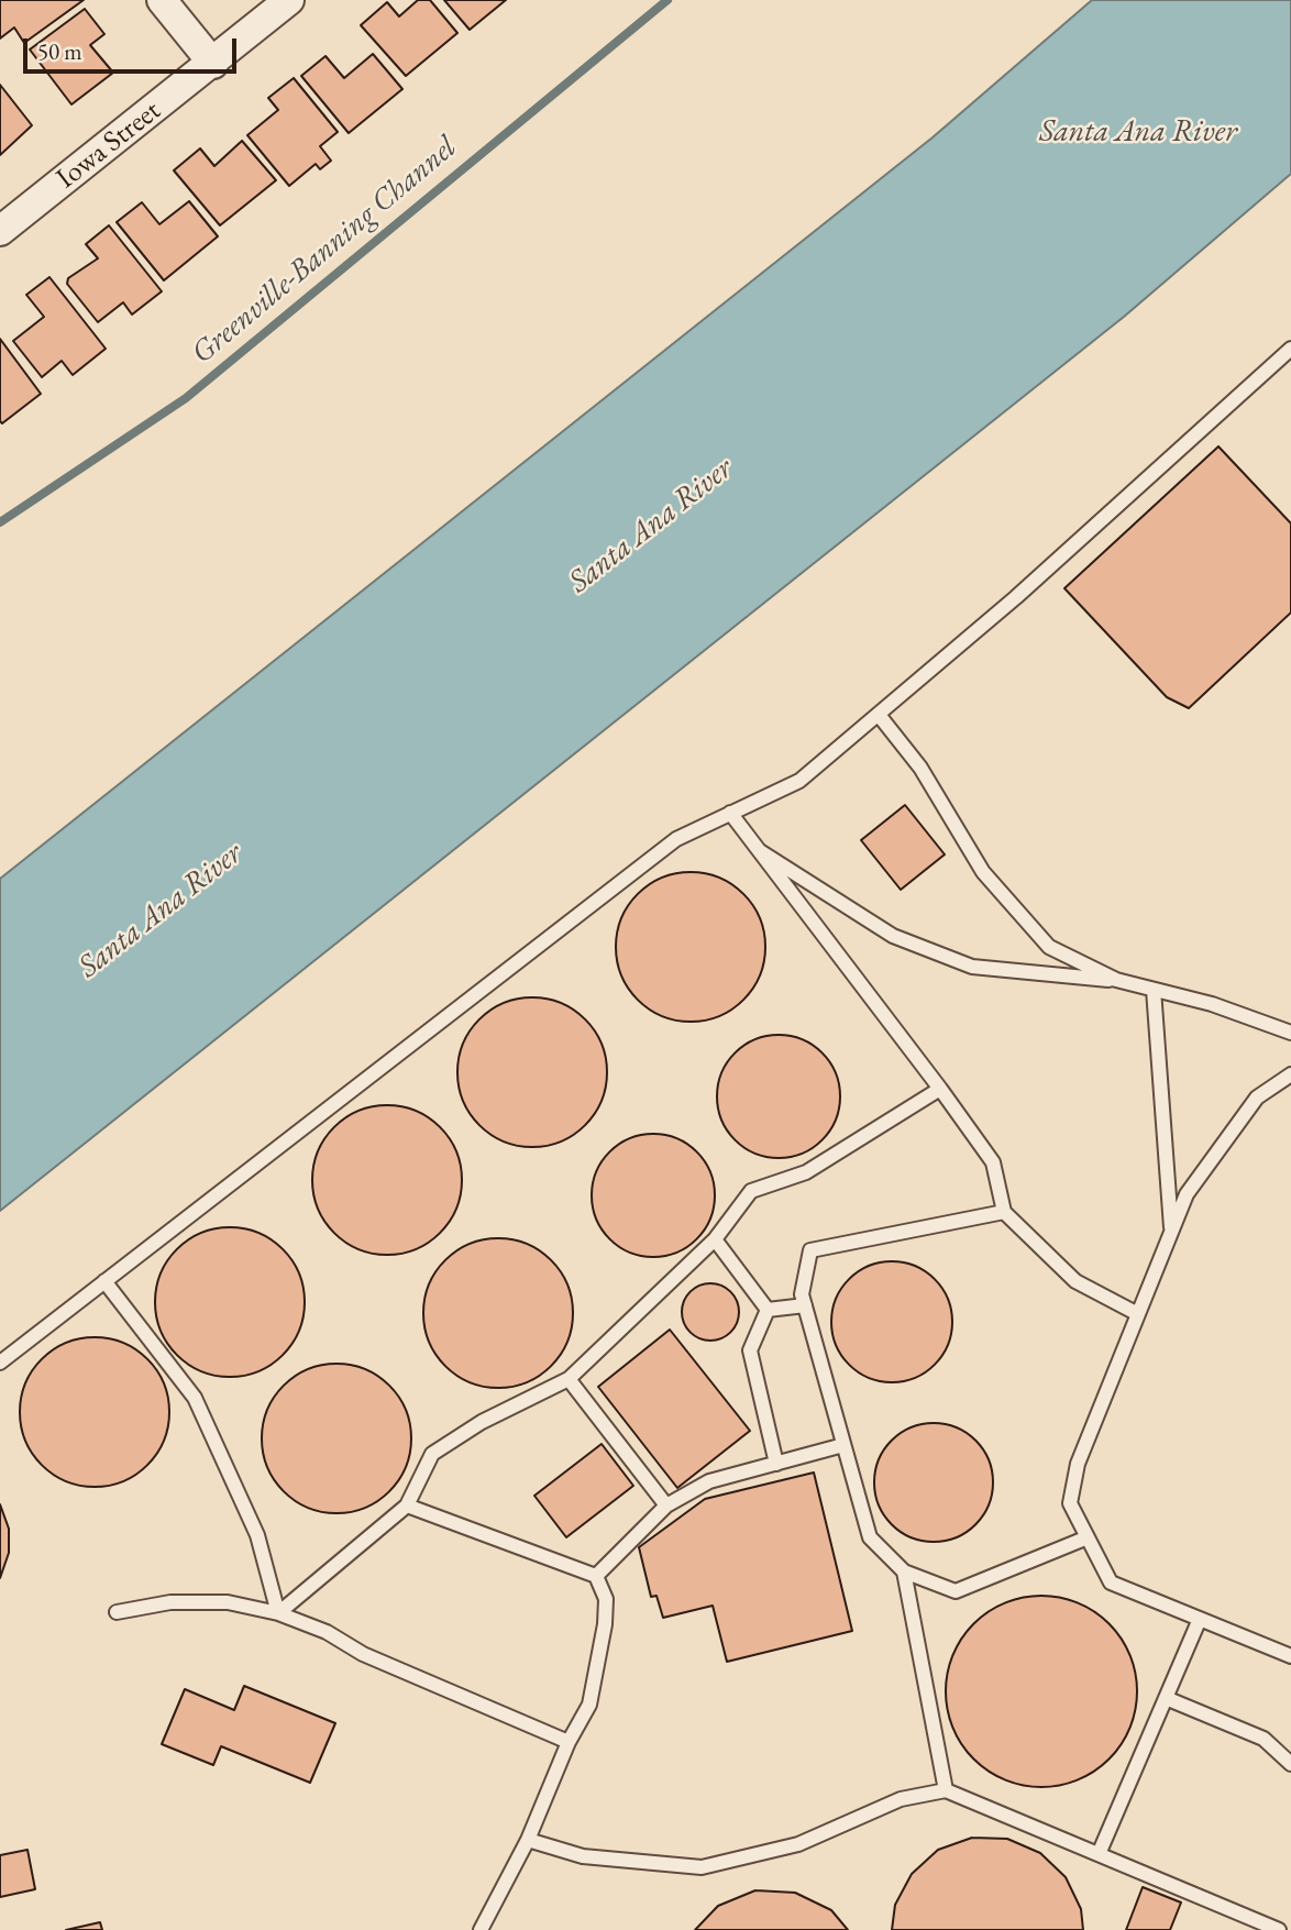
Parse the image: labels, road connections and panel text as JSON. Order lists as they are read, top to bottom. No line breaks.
{"streets":{"street":["Iowa Street"]},"water":["Santa Ana River","Greenville-Banning Channel"],"scale_bar":"50 m"}
